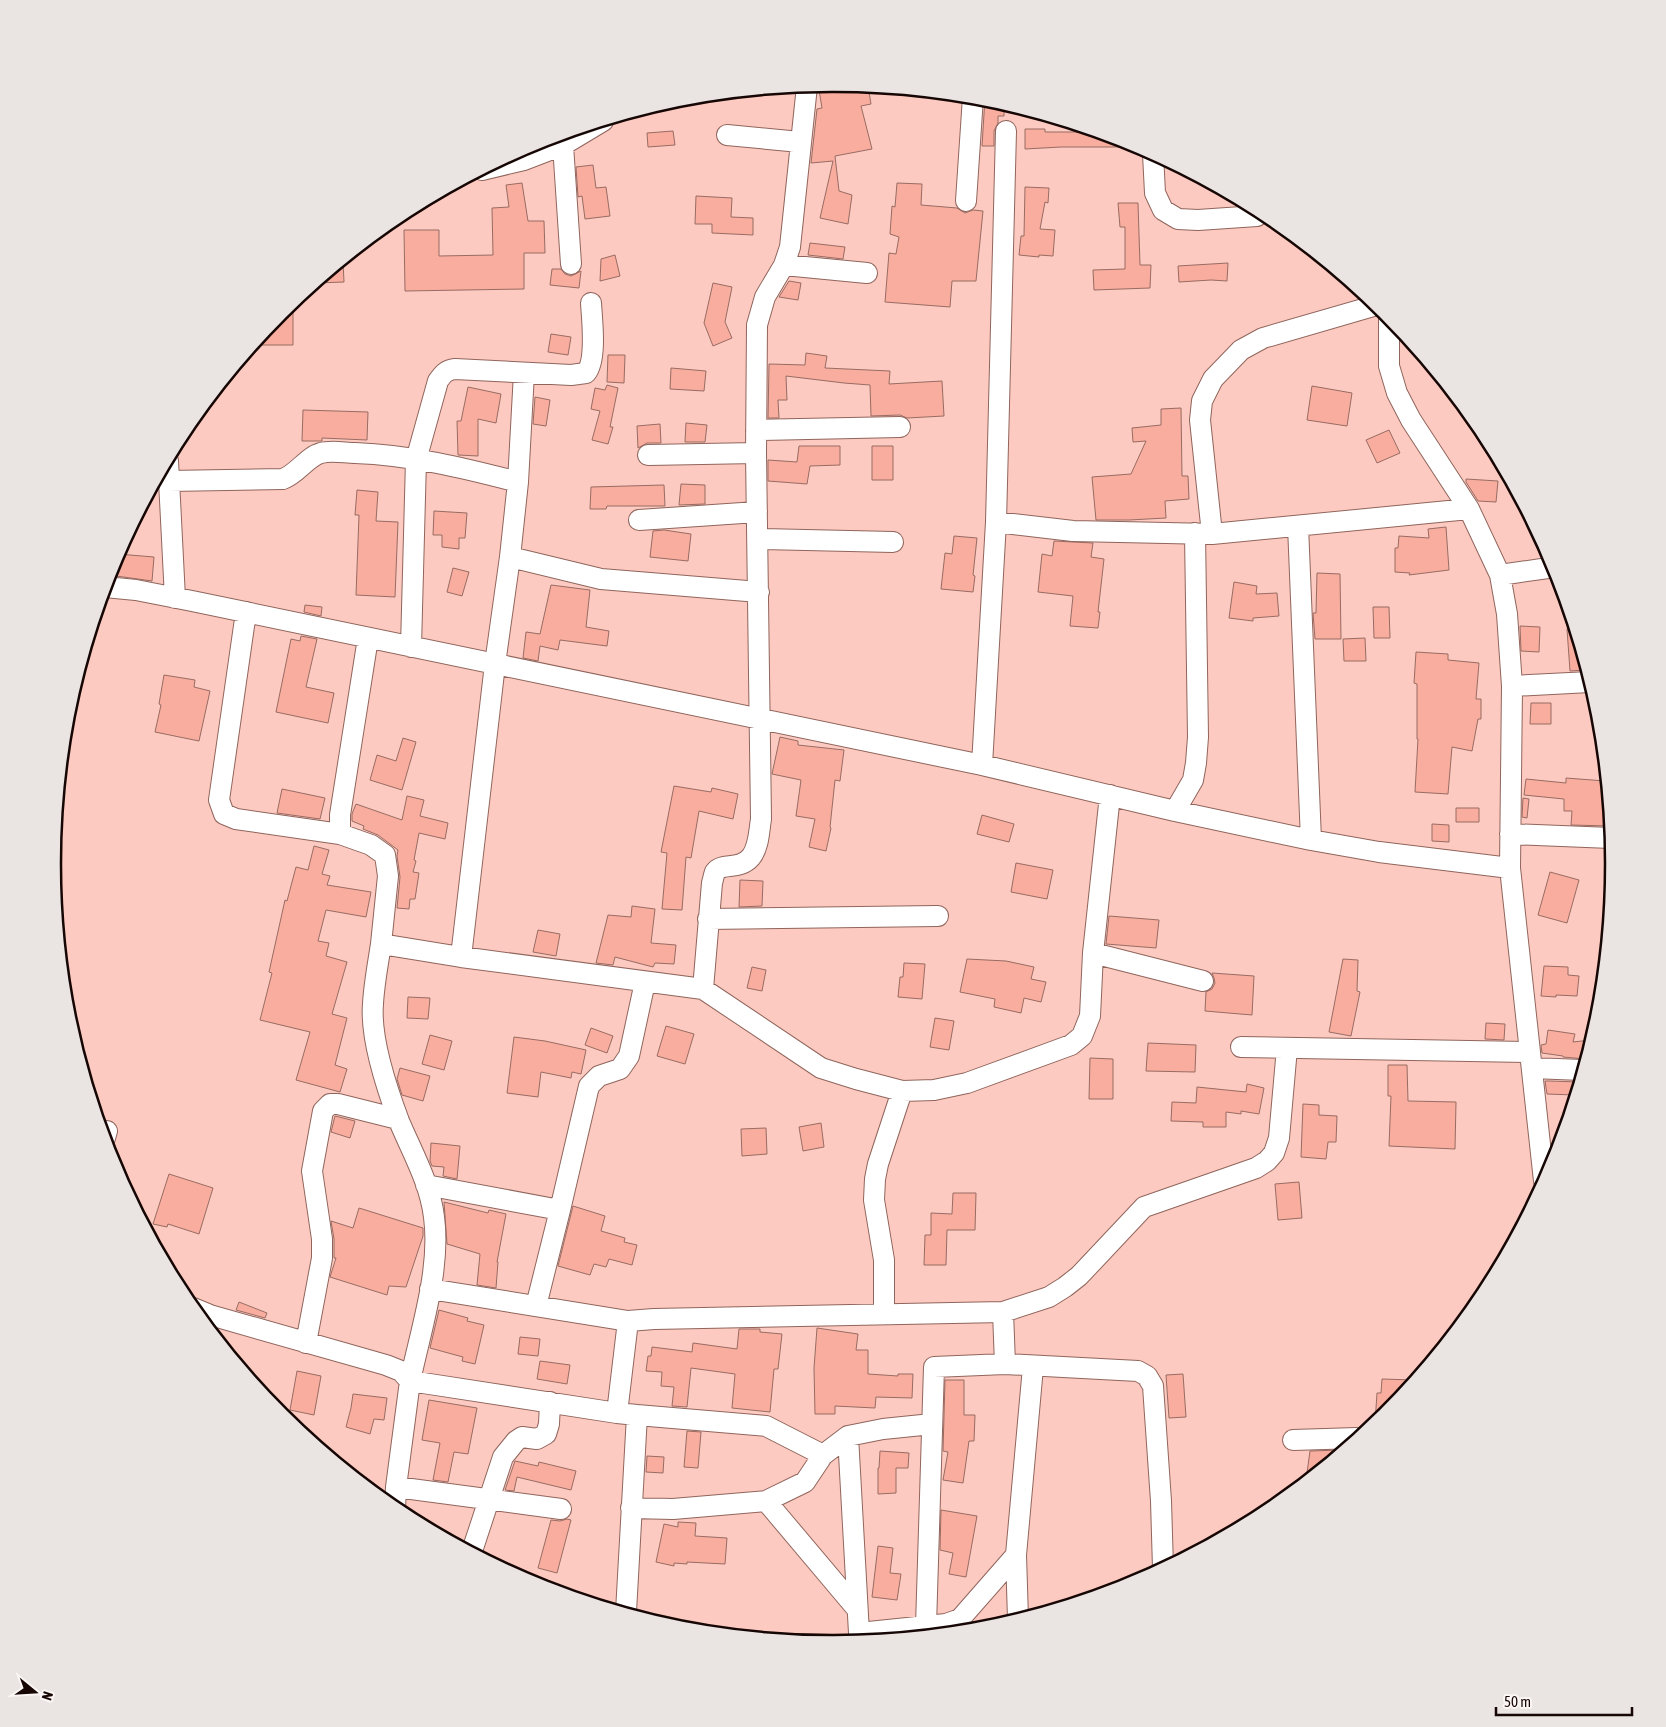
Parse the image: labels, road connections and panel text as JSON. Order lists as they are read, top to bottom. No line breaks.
{"scale_bar":"50 m","north":"right"}
